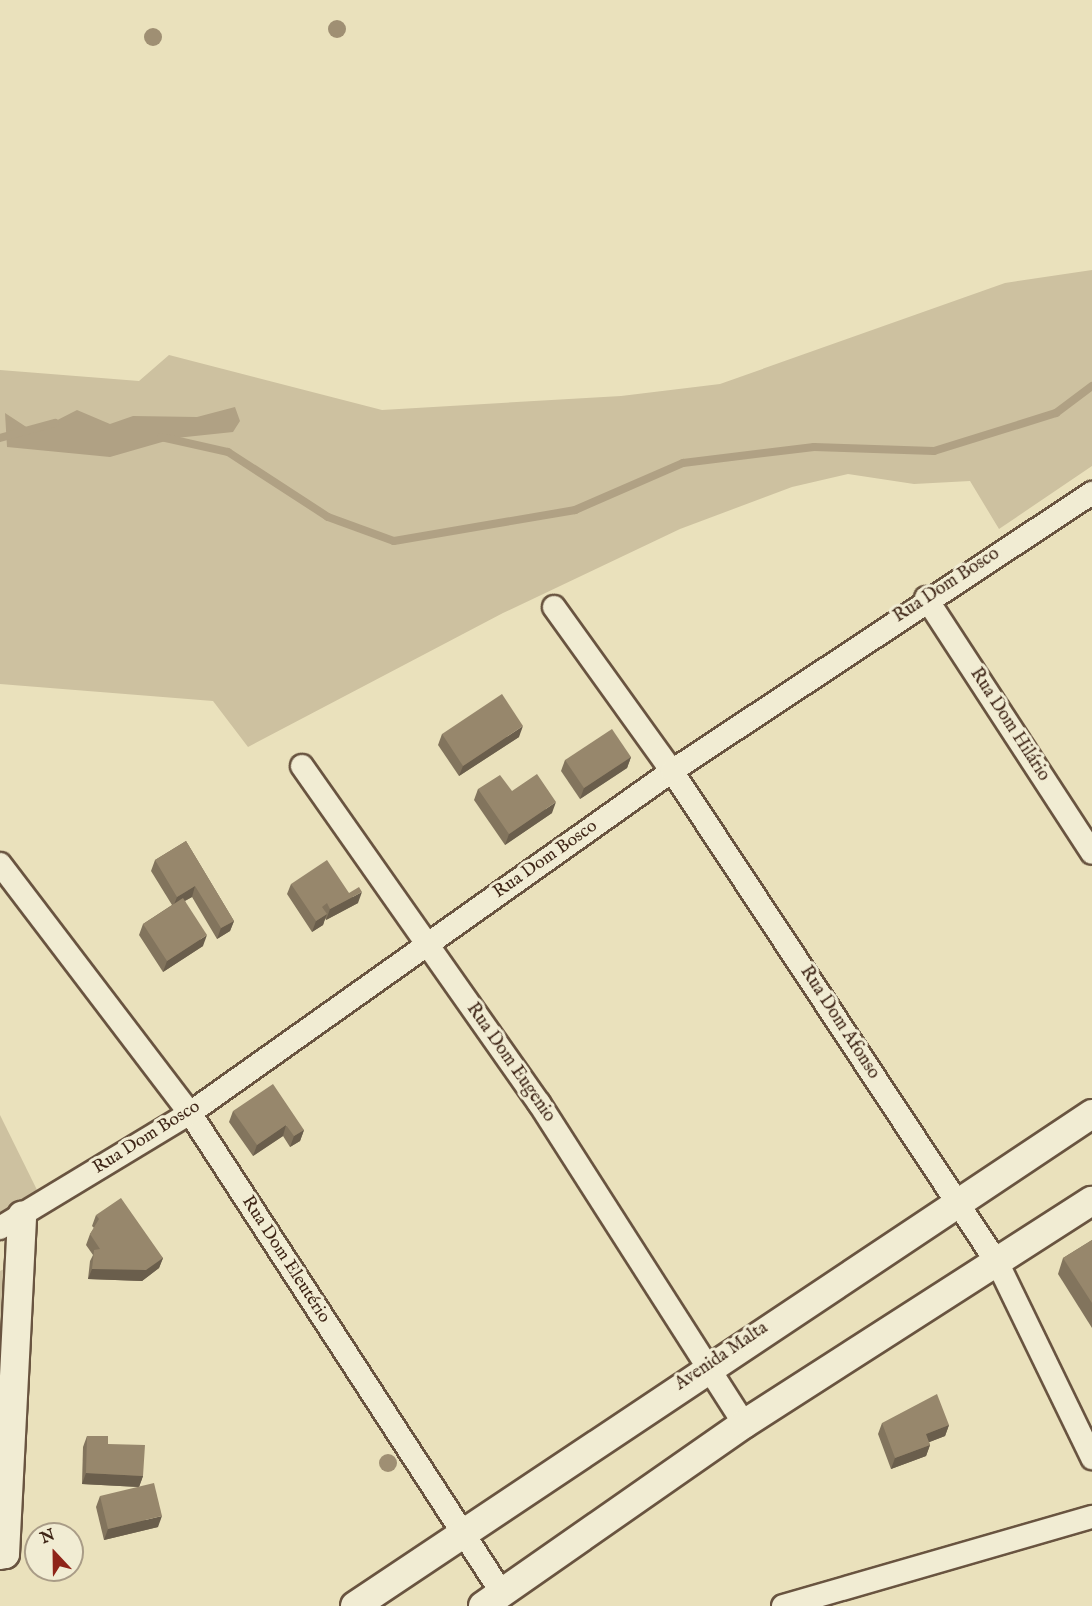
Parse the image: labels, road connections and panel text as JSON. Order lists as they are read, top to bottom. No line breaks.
{"streets":{"street":["Rua Dom Bosco","Rua Dom Hilário","Rua Dom Afonso","Rua Dom Eugenio","Rua Dom Eleutério","Avenida Malta"]},"crossings":[["Rua Dom Bosco","Rua Dom Hilário"],["Rua Dom Bosco","Rua Dom Afonso"],["Rua Dom Bosco","Rua Dom Eugenio"],["Rua Dom Bosco","Rua Dom Eleutério"],["Rua Dom Afonso","Avenida Malta"],["Rua Dom Eugenio","Avenida Malta"],["Rua Dom Eleutério","Avenida Malta"]],"north":"top"}
